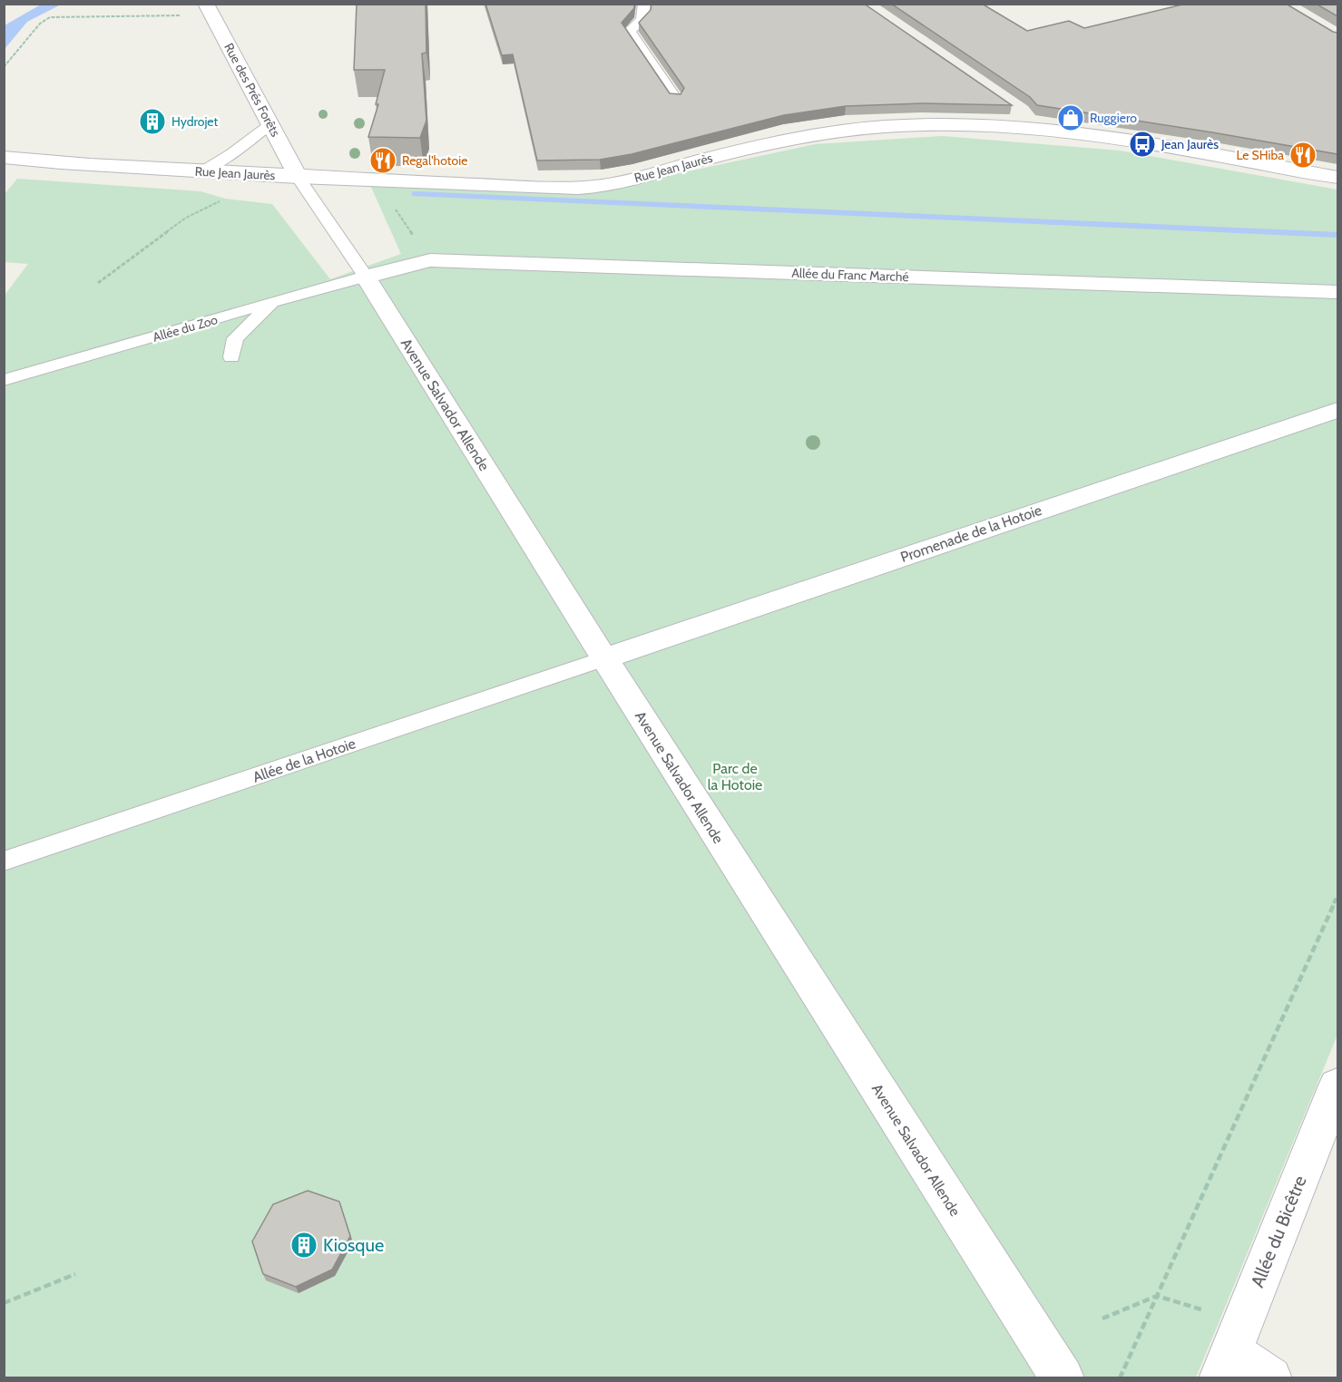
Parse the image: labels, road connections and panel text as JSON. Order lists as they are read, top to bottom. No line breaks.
{"streets":{"street":["Rue des Prés Forêts","Rue Jean Jaurès","Allée du Franc Marché","Avenue Salvador Allende","Promenade de la Hotoie","Allée du Bicêtre"],"lane":["Allée du Zoo","Allée de la Hotoie"]},"crossings":[["Rue des Prés Forêts","Rue Jean Jaurès"],["Rue des Prés Forêts","Avenue Salvador Allende"],["Rue Jean Jaurès","Avenue Salvador Allende"],["Allée du Franc Marché","Allée du Zoo"],["Allée du Franc Marché","Avenue Salvador Allende"],["Allée du Zoo","Avenue Salvador Allende"],["Avenue Salvador Allende","Promenade de la Hotoie"],["Avenue Salvador Allende","Allée de la Hotoie"],["Promenade de la Hotoie","Allée de la Hotoie"]],"parks":["Parc de la Hotoie"],"places":{"shop":["Ruggiero"],"building":["Hydrojet","Kiosque"],"bus stop":["Jean Jaurès"],"restaurant":["Le SHiba","Regal'hotoie"]}}
